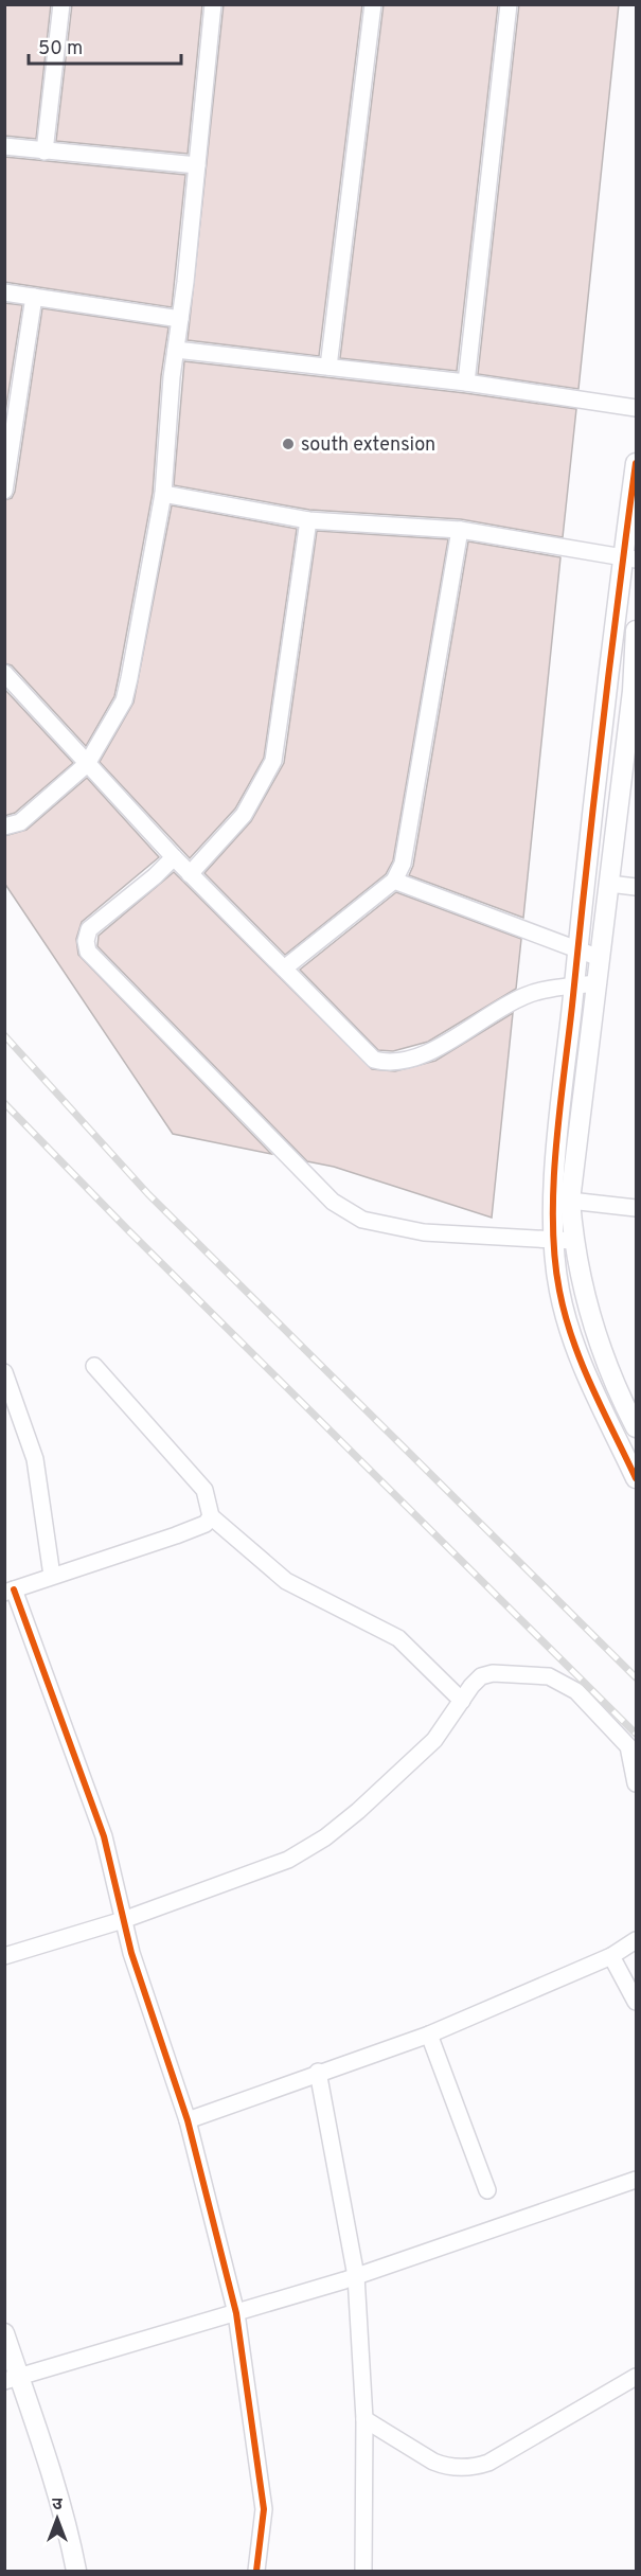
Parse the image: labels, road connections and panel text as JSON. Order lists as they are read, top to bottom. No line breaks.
{"places":["south extension"],"scale_bar":"50 m","north":"top"}
